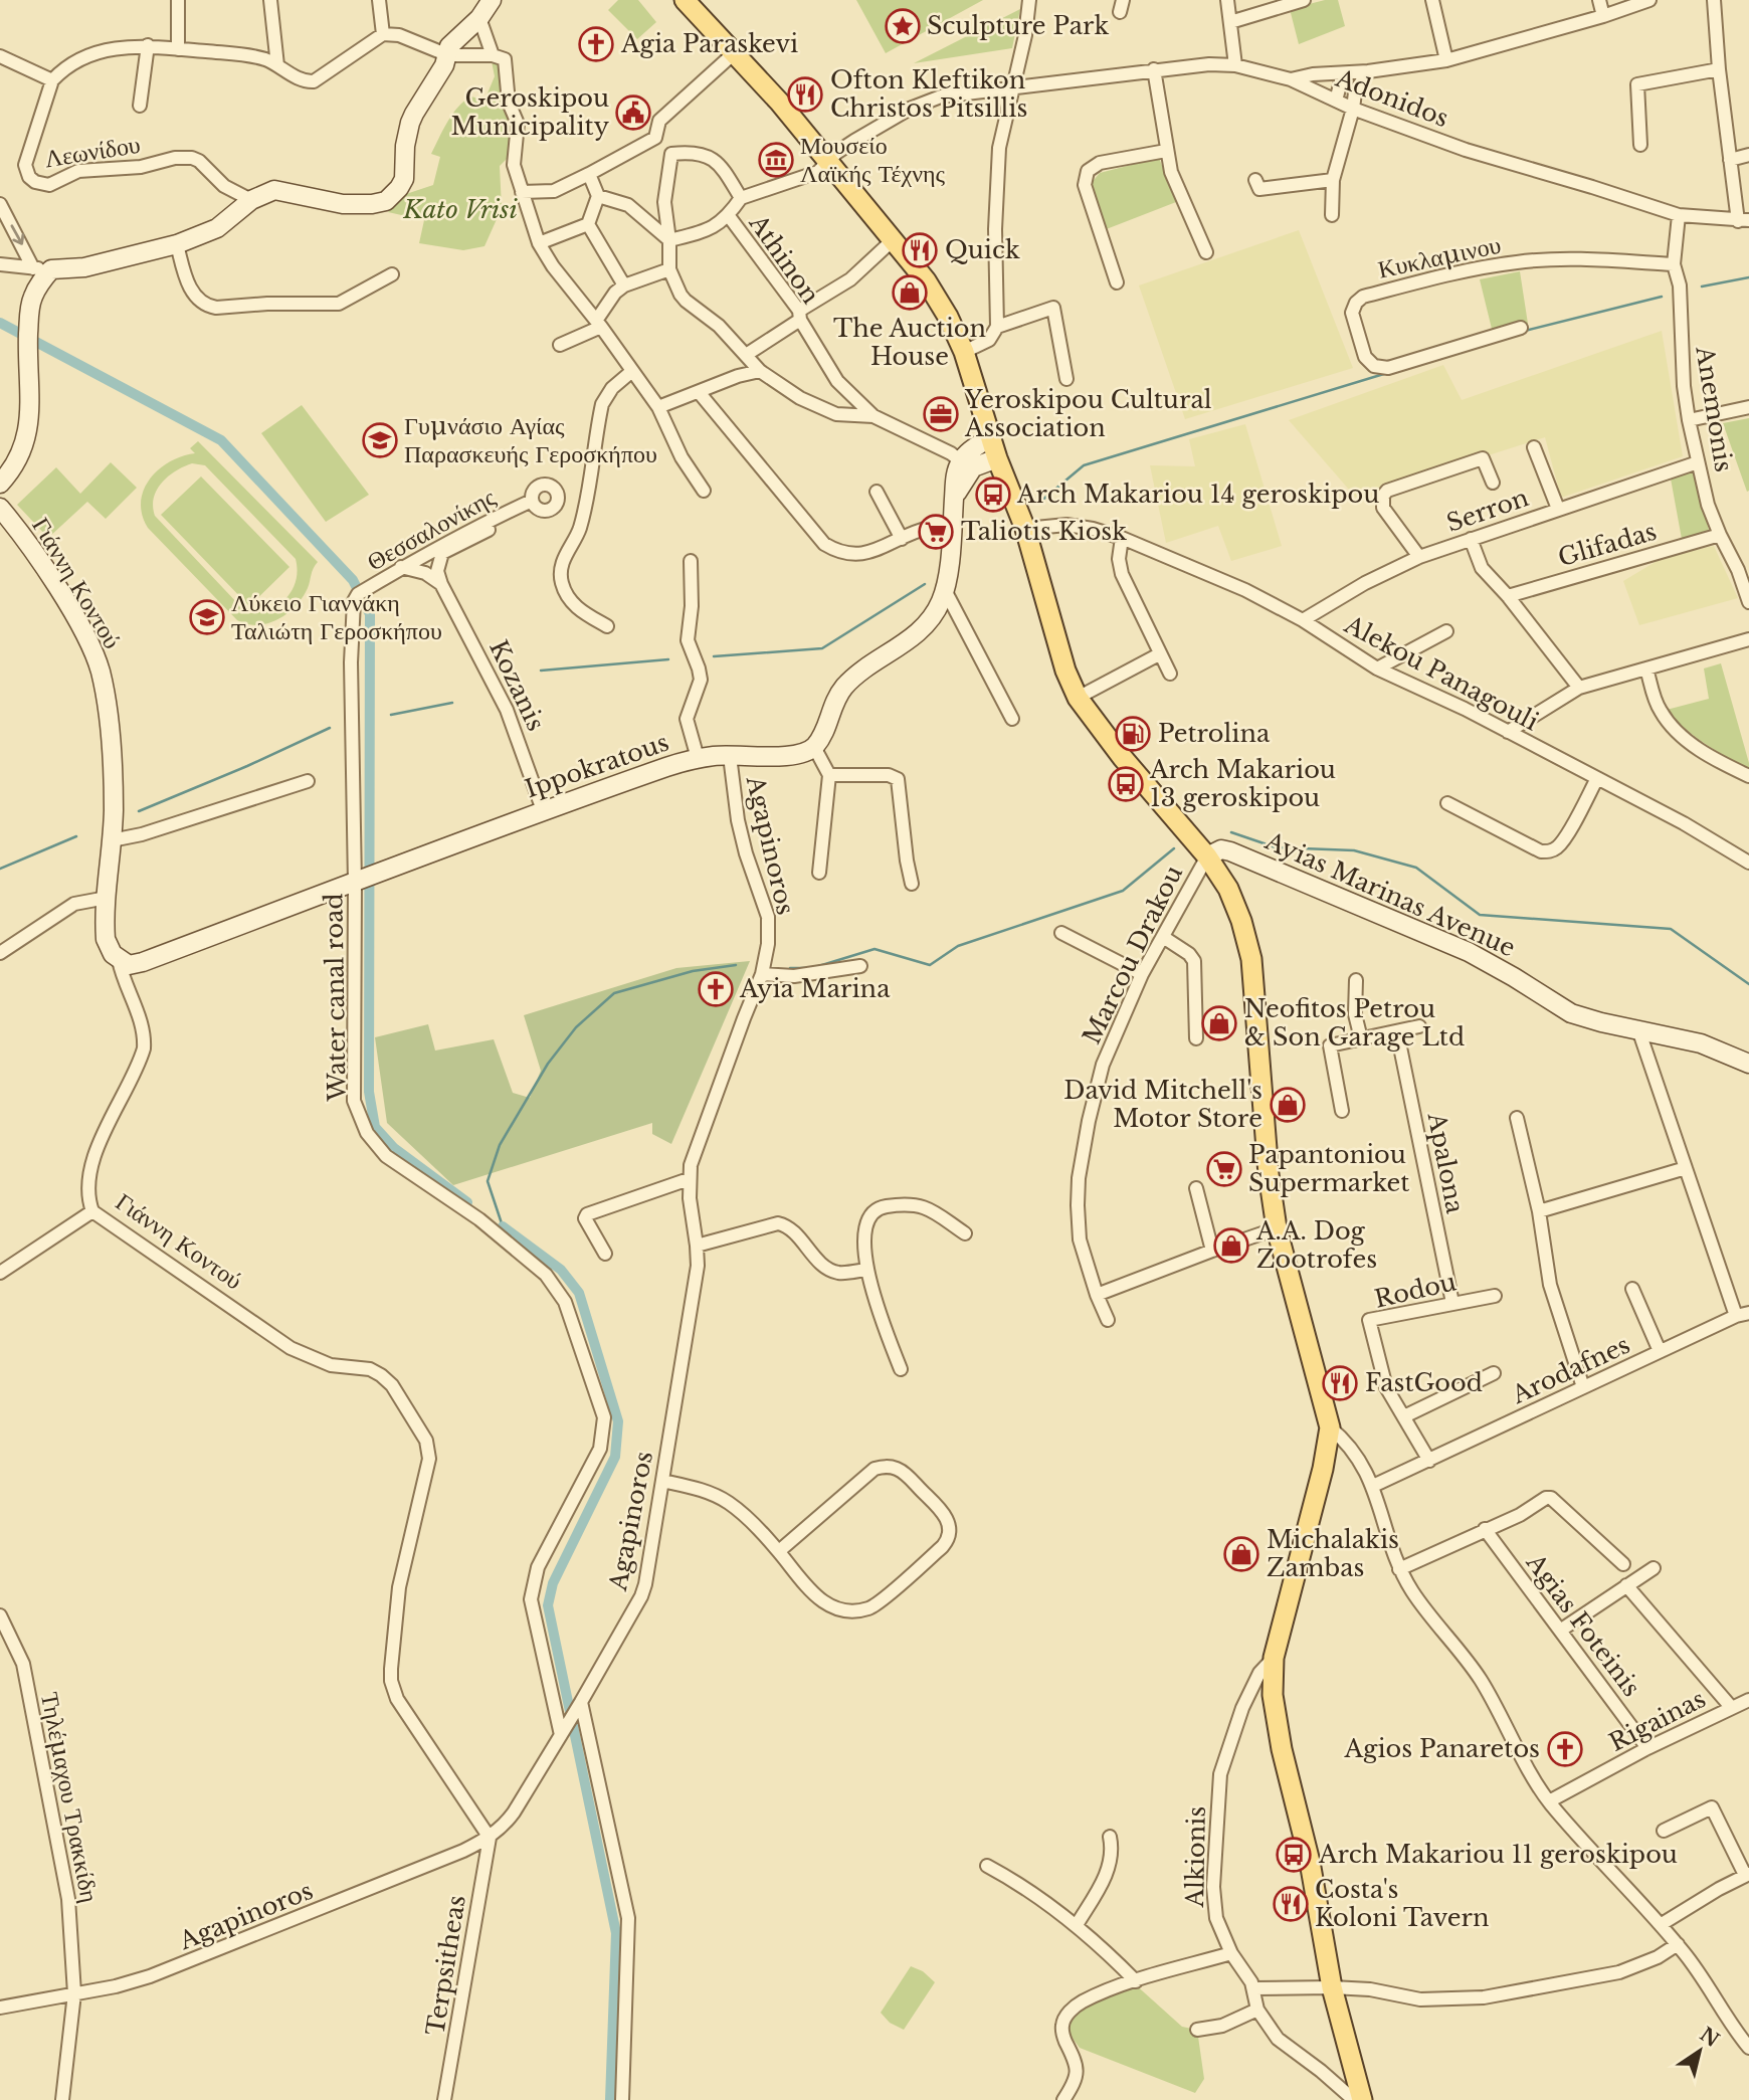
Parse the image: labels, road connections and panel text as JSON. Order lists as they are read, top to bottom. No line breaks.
{"streets":{"street":["Adonidos","Λεωνίδου","Κυκλαμινου","Athinon","Anemonis","Serron","Θεσσαλονίκης","Glifadas","Γιάννη Κοντού","Alekou Panagouli","Kozanis","Ippokratous","Agapinoros","Ayias Marinas Avenue","Marcou Drakou","Water canal road","Apalona","Rodou","Arodafnes","Agias Foteinis","Rigainas","Τηλέμαχου Τρακκίδη","Alkionis","Terpsitheas"]},"crossings":[["Adonidos","Athinon"],["Adonidos","Anemonis"],["Κυκλαμινου","Anemonis"],["Anemonis","Serron"],["Anemonis","Glifadas"],["Serron","Alekou Panagouli"],["Θεσσαλονίκης","Kozanis"],["Θεσσαλονίκης","Water canal road"],["Γιάννη Κοντού","Ippokratous"],["Γιάννη Κοντού","Agapinoros"],["Γιάννη Κοντού","Terpsitheas"],["Kozanis","Ippokratous"],["Ippokratous","Agapinoros"],["Ippokratous","Water canal road"],["Agapinoros","Water canal road"],["Agapinoros","Τηλέμαχου Τρακκίδη"],["Agapinoros","Terpsitheas"],["Ayias Marinas Avenue","Marcou Drakou"],["Apalona","Rodou"],["Rodou","Arodafnes"],["Agias Foteinis","Rigainas"]],"parks":["Kato Vrisi"],"places":{"place":["Sculpture Park"],"church":["Agia Paraskevi","Ayia Marina","Agios Panaretos"],"restaurant":["Ofton Kleftikon Christos Pitsillis","Quick","FastGood","Costa's Koloni Tavern"],"public building":["Geroskipou Municipality"],"museum":["Μουσείο Λαϊκής Τέχνης"],"shop":["The Auction House","Neofitos Petrou & Son Garage Ltd","David Mitchell's Motor Store","A.A. Dog Zootrofes","Michalakis Zambas"],"office":["Yeroskipou Cultural Association"],"school or university":["Γυμνάσιο Αγίας Παρασκευής Γεροσκήπου","Λύκειο Γιαννάκη Ταλιώτη Γεροσκήπου"],"bus stop":["Arch Makariou 14 geroskipou","Arch Makariou 13 geroskipou","Arch Makariou 11 geroskipou"],"supermarket":["Taliotis Kiosk","Papantoniou Supermarket"],"fuel station":["Petrolina"]},"north":"top right"}
